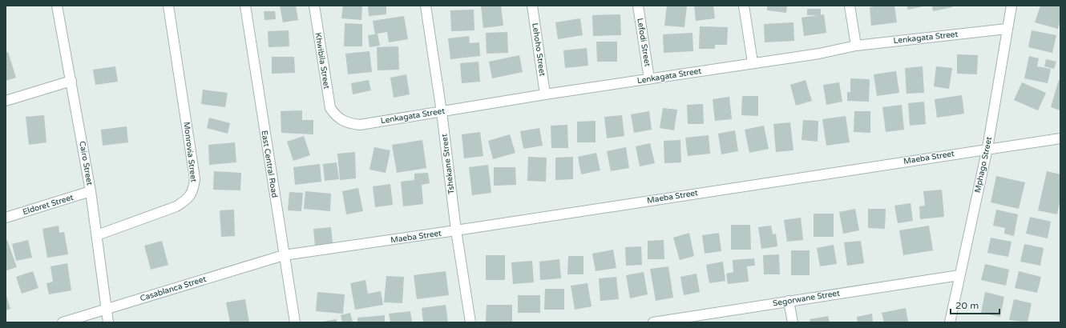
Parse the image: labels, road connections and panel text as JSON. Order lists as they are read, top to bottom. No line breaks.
{"streets":{"street":["Lenkagata Street","Lefodi Street","Lehoho Street","Khwibila Street","Monrovia Street","Maeba Street","Cairo Street","East Central Road","Tshekane Street","Mphago Street","Eldoret Street","Casablanca Street","Segorwane Street"]},"crossings":[["Lenkagata Street","Lefodi Street"],["Lenkagata Street","Lehoho Street"],["Lenkagata Street","Khwibila Street"],["Lenkagata Street","Tshekane Street"],["Lenkagata Street","Mphago Street"],["Monrovia Street","Cairo Street"],["Maeba Street","East Central Road"],["Maeba Street","Tshekane Street"],["Maeba Street","Mphago Street"],["Maeba Street","Casablanca Street"],["Cairo Street","Eldoret Street"],["Cairo Street","Casablanca Street"],["East Central Road","Casablanca Street"],["Mphago Street","Segorwane Street"]],"scale_bar":"20 m"}
